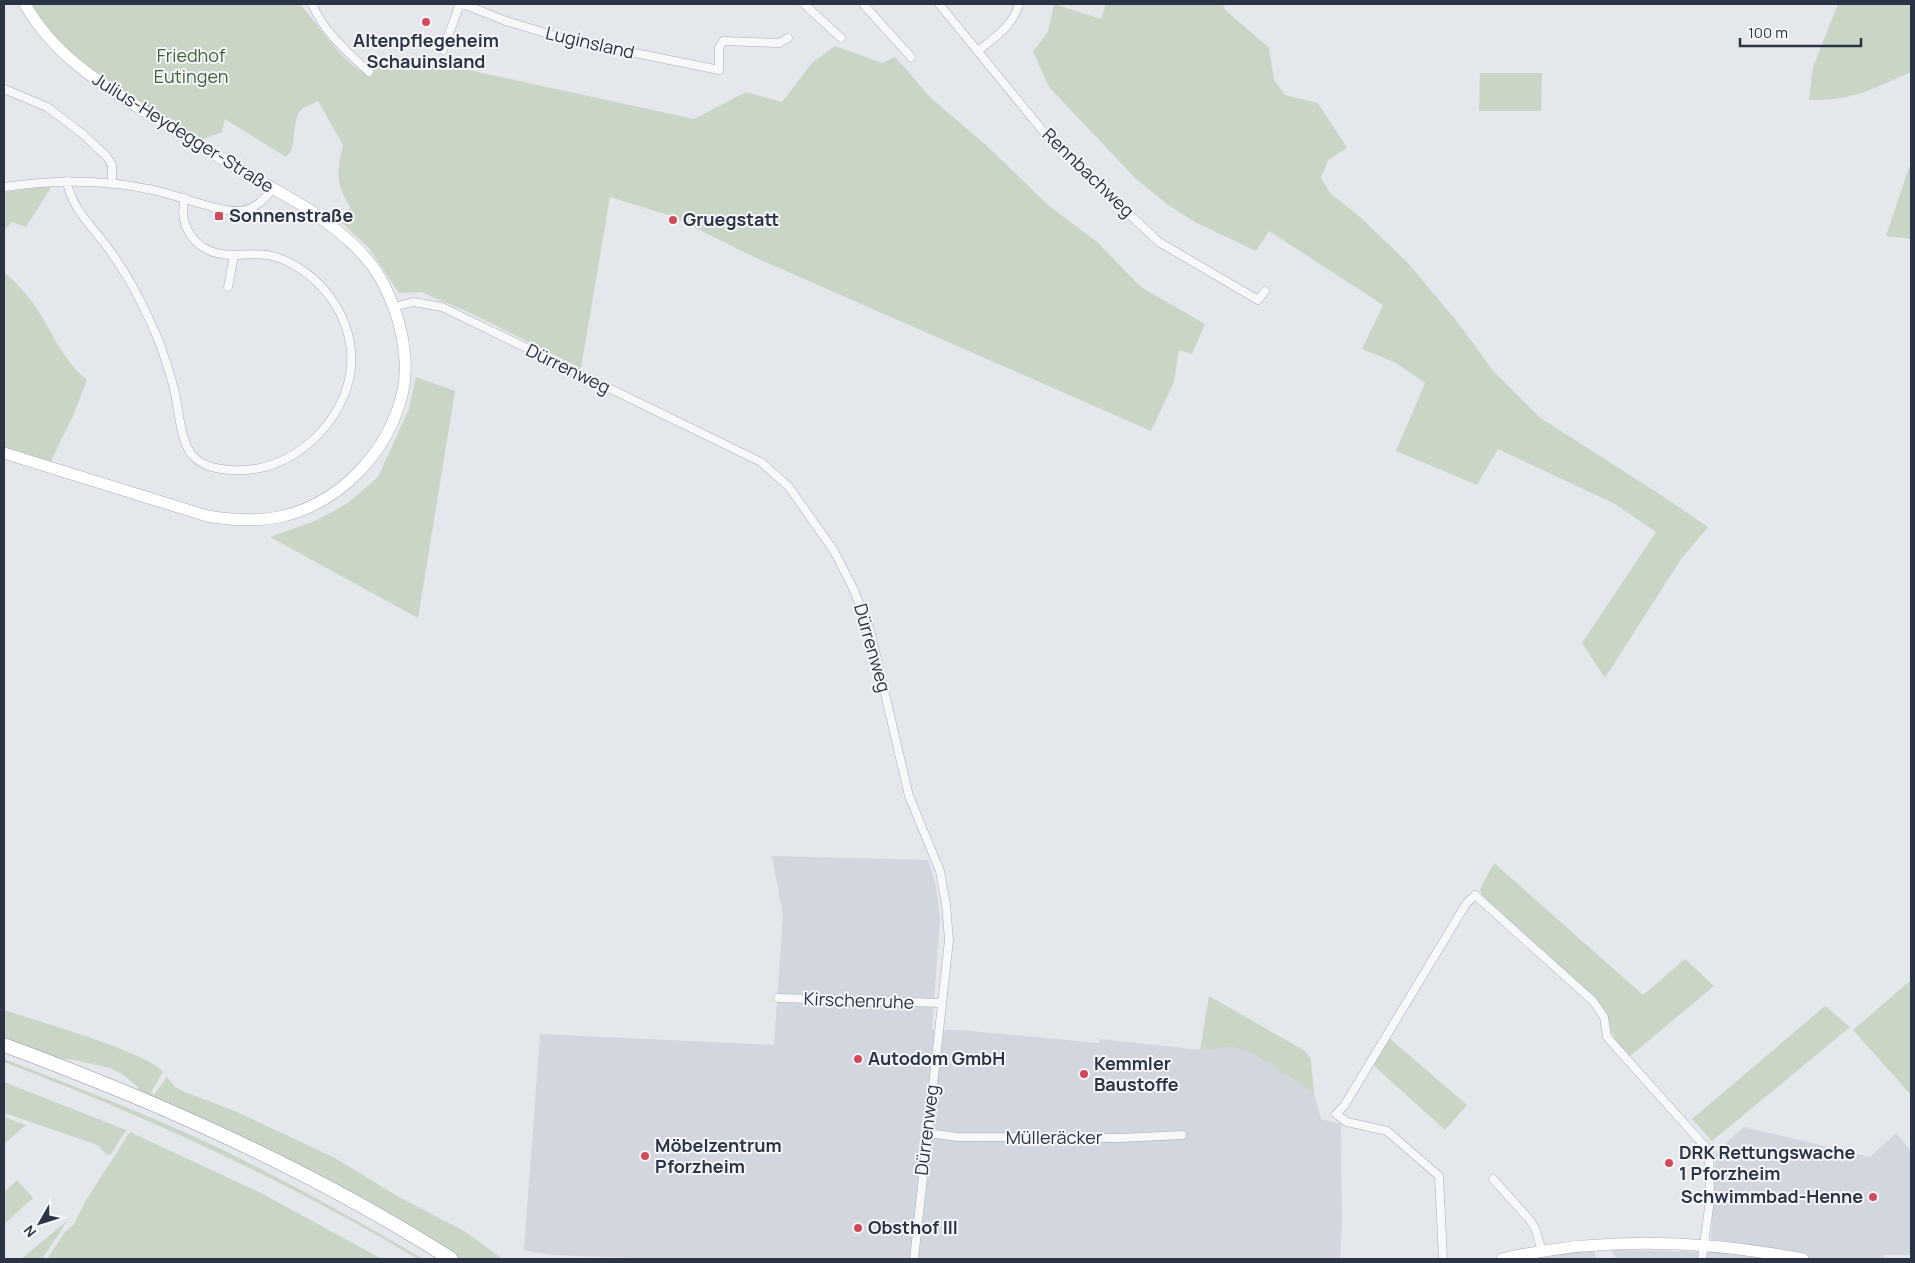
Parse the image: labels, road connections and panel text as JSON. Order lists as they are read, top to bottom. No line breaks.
{"streets":{"street":["Luginsland","Julius-Heydegger-Straße","Rennbachweg","Dürrenweg","Kirschenruhe","Mülleräcker"]},"crossings":[["Julius-Heydegger-Straße","Dürrenweg"],["Dürrenweg","Kirschenruhe"],["Dürrenweg","Mülleräcker"]],"parks":["Friedhof Eutingen"],"places":{"other":["Altenpflegeheim Schauinsland","Gruegstatt","Autodom GmbH","Kemmler Baustoffe","Möbelzentrum Pforzheim","DRK Rettungswache 1 Pforzheim","Schwimmbad-Henne","Obsthof III"],"transit":["Sonnenstraße"]},"scale_bar":"100 m","north":"bottom left"}
